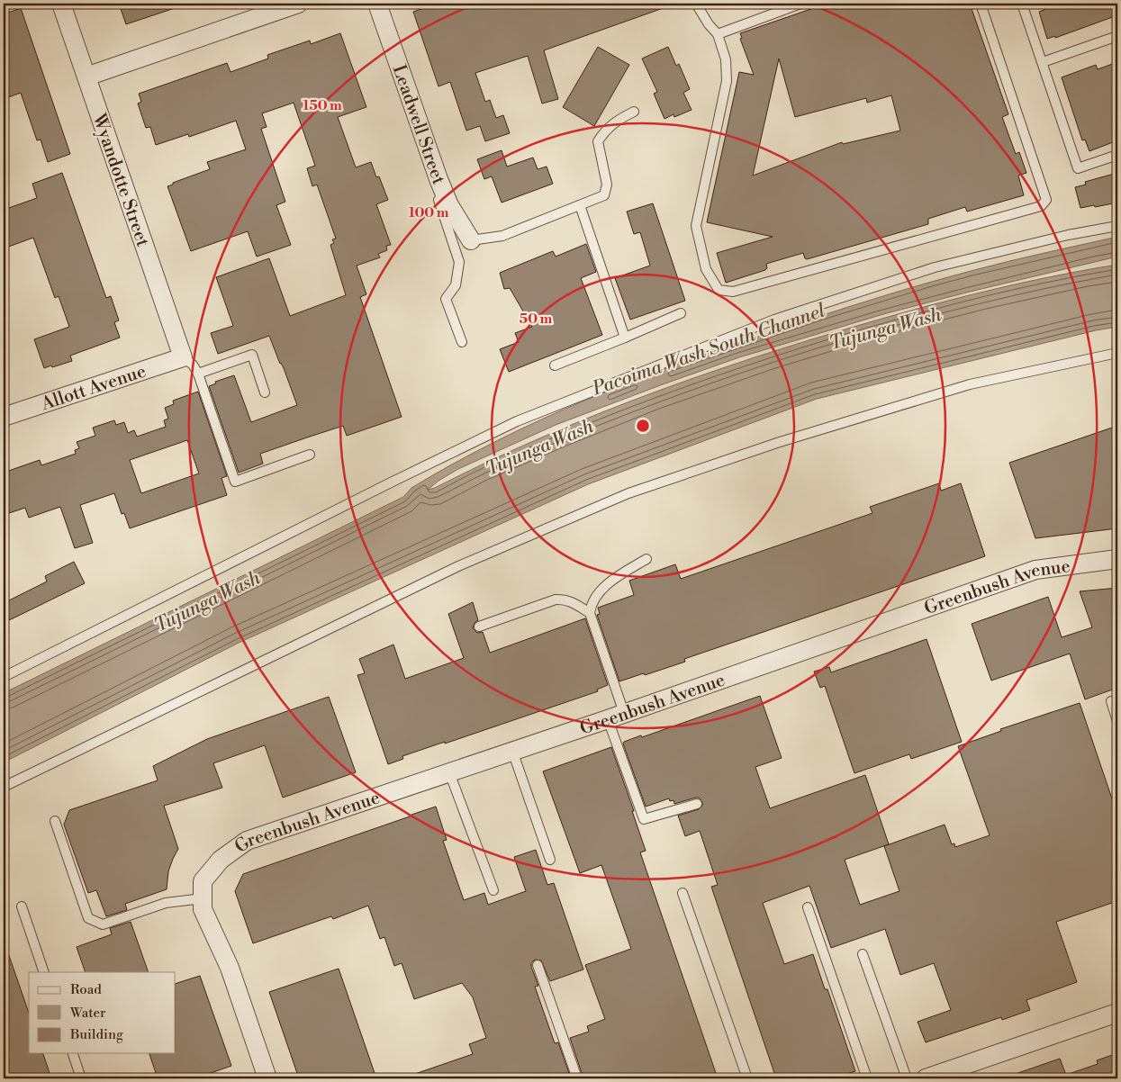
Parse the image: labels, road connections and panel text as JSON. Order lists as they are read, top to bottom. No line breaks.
{"streets":{"street":["Leadwell Street","Wyandotte Street","Allott Avenue","Greenbush Avenue"]},"crossings":[["Wyandotte Street","Allott Avenue"]],"water":["Tujunga Wash","Pacoima Wash South Channel"],"legend":["Road","Water","Building"],"rings":["150 m","100 m","50 m"]}
